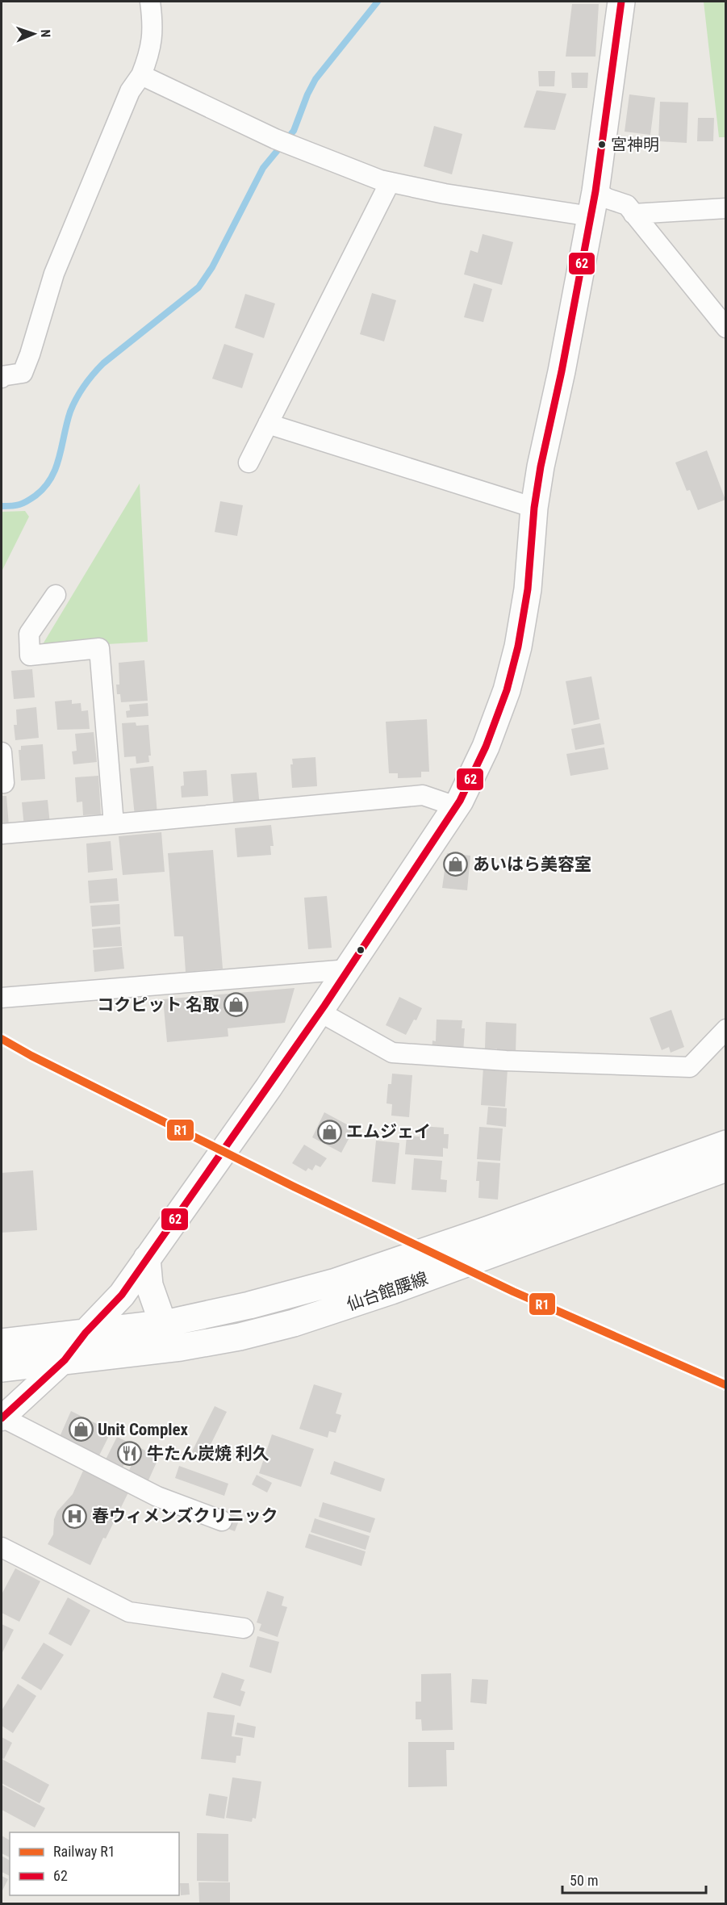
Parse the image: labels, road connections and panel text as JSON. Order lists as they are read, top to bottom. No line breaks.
{"streets":{"main road":["仙台館腰線"]},"places":{"other":["宮神明"],"shop":["あいはら美容室","コクピット 名取","エムジェイ","Unit Complex"],"restaurant":["牛たん炭焼 利久"],"hospital":["春ウィメンズクリニック"]},"lines":["transit line 62","rail line R1"],"legend":["Railway R1","62"],"scale_bar":"50 m","north":"right"}
